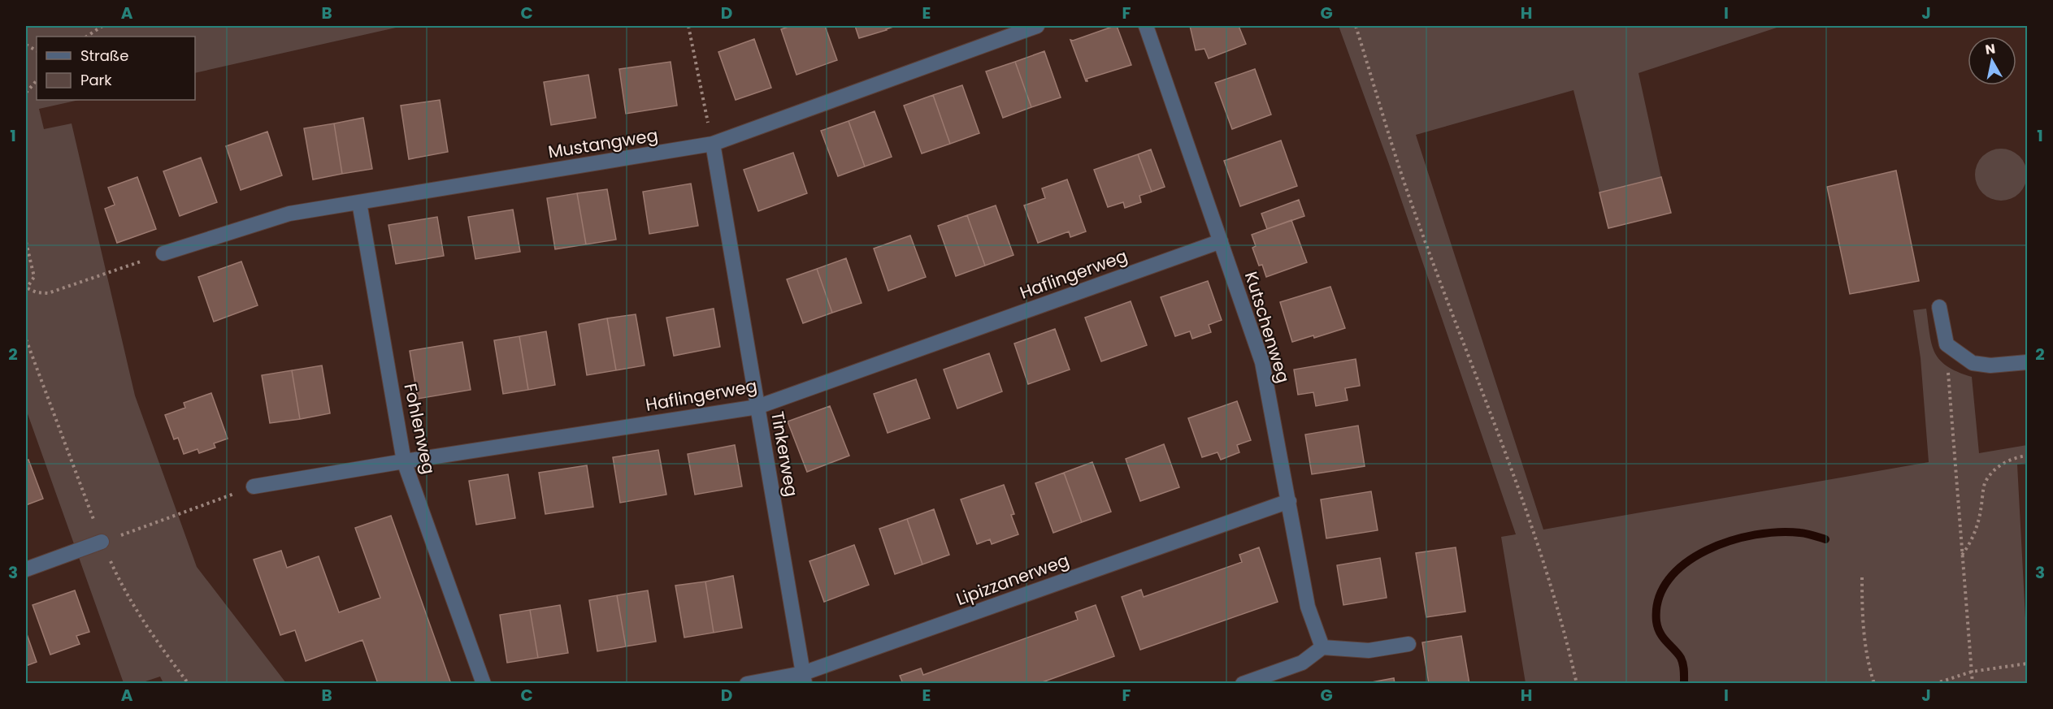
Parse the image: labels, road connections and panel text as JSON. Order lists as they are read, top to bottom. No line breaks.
{"streets":{"street":["Mustangweg","Haflingerweg","Kutschenweg","Fohlenweg","Tinkerweg","Lipizzanerweg"]},"crossings":[["Mustangweg","Fohlenweg"],["Mustangweg","Tinkerweg"],["Haflingerweg","Kutschenweg"],["Haflingerweg","Fohlenweg"],["Haflingerweg","Tinkerweg"],["Kutschenweg","Lipizzanerweg"],["Tinkerweg","Lipizzanerweg"]],"legend":["Straße","Park"],"north":"top","grid":{"columns":["A","B","C","D","E","F","G","H","I","J"],"rows":["1","2","3"]}}
